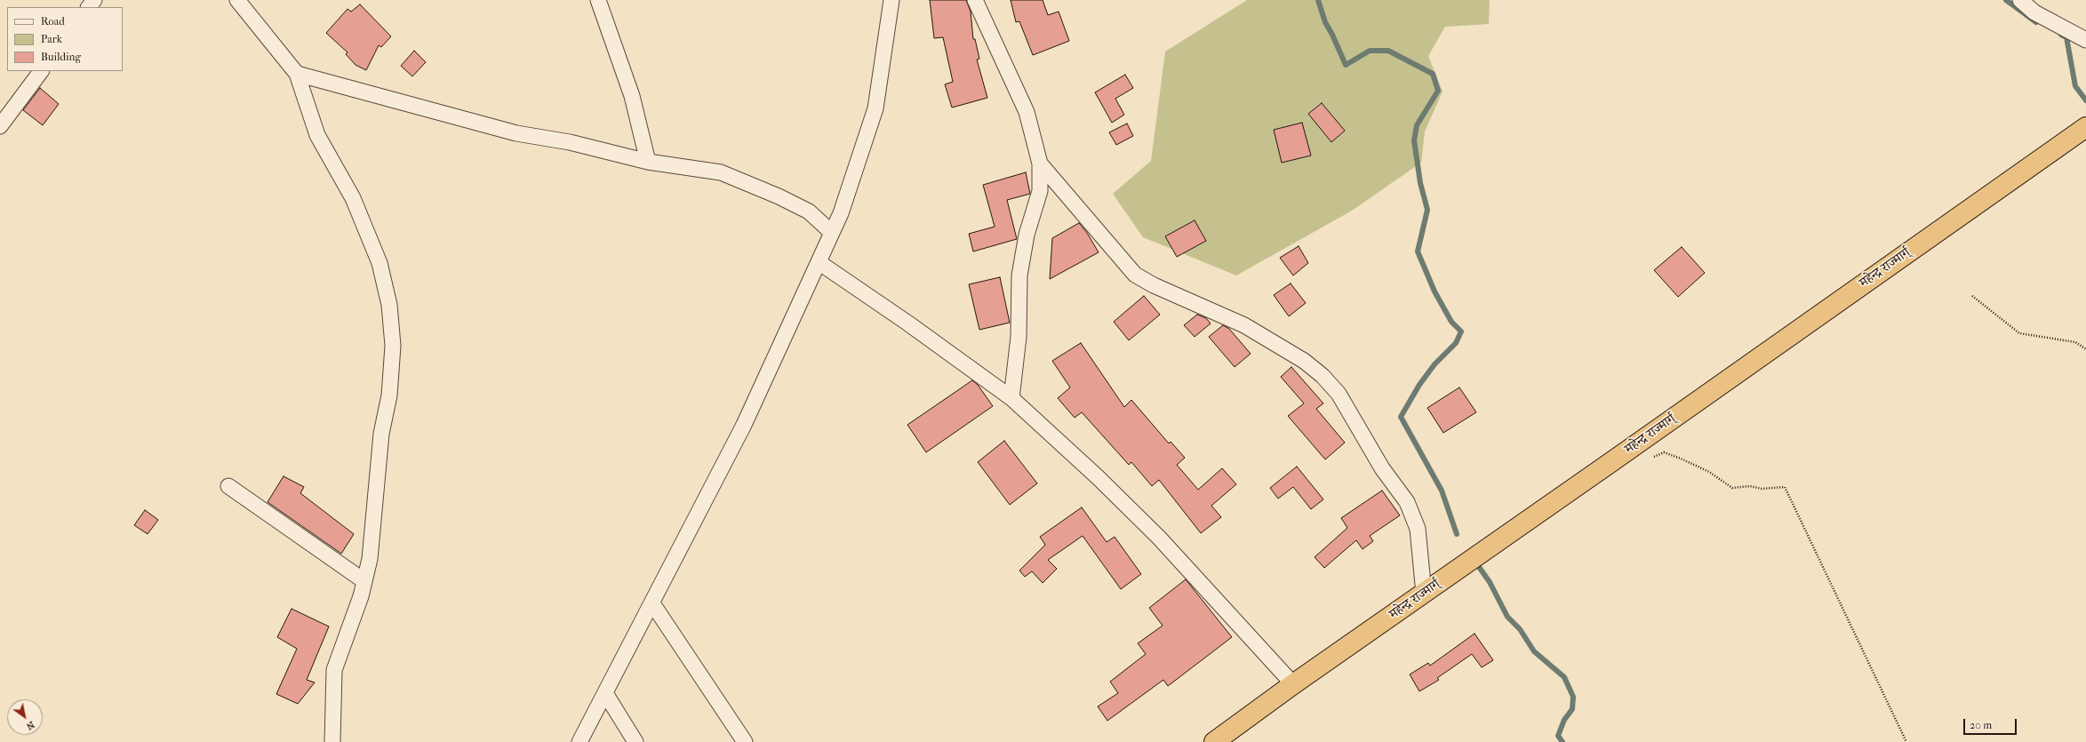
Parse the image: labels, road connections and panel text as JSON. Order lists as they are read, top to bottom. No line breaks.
{"streets":{"highway":["महेन्द्र राज्मार्ग्"]},"legend":["Road","Park","Building"],"scale_bar":"20 m","north":"bottom right"}
